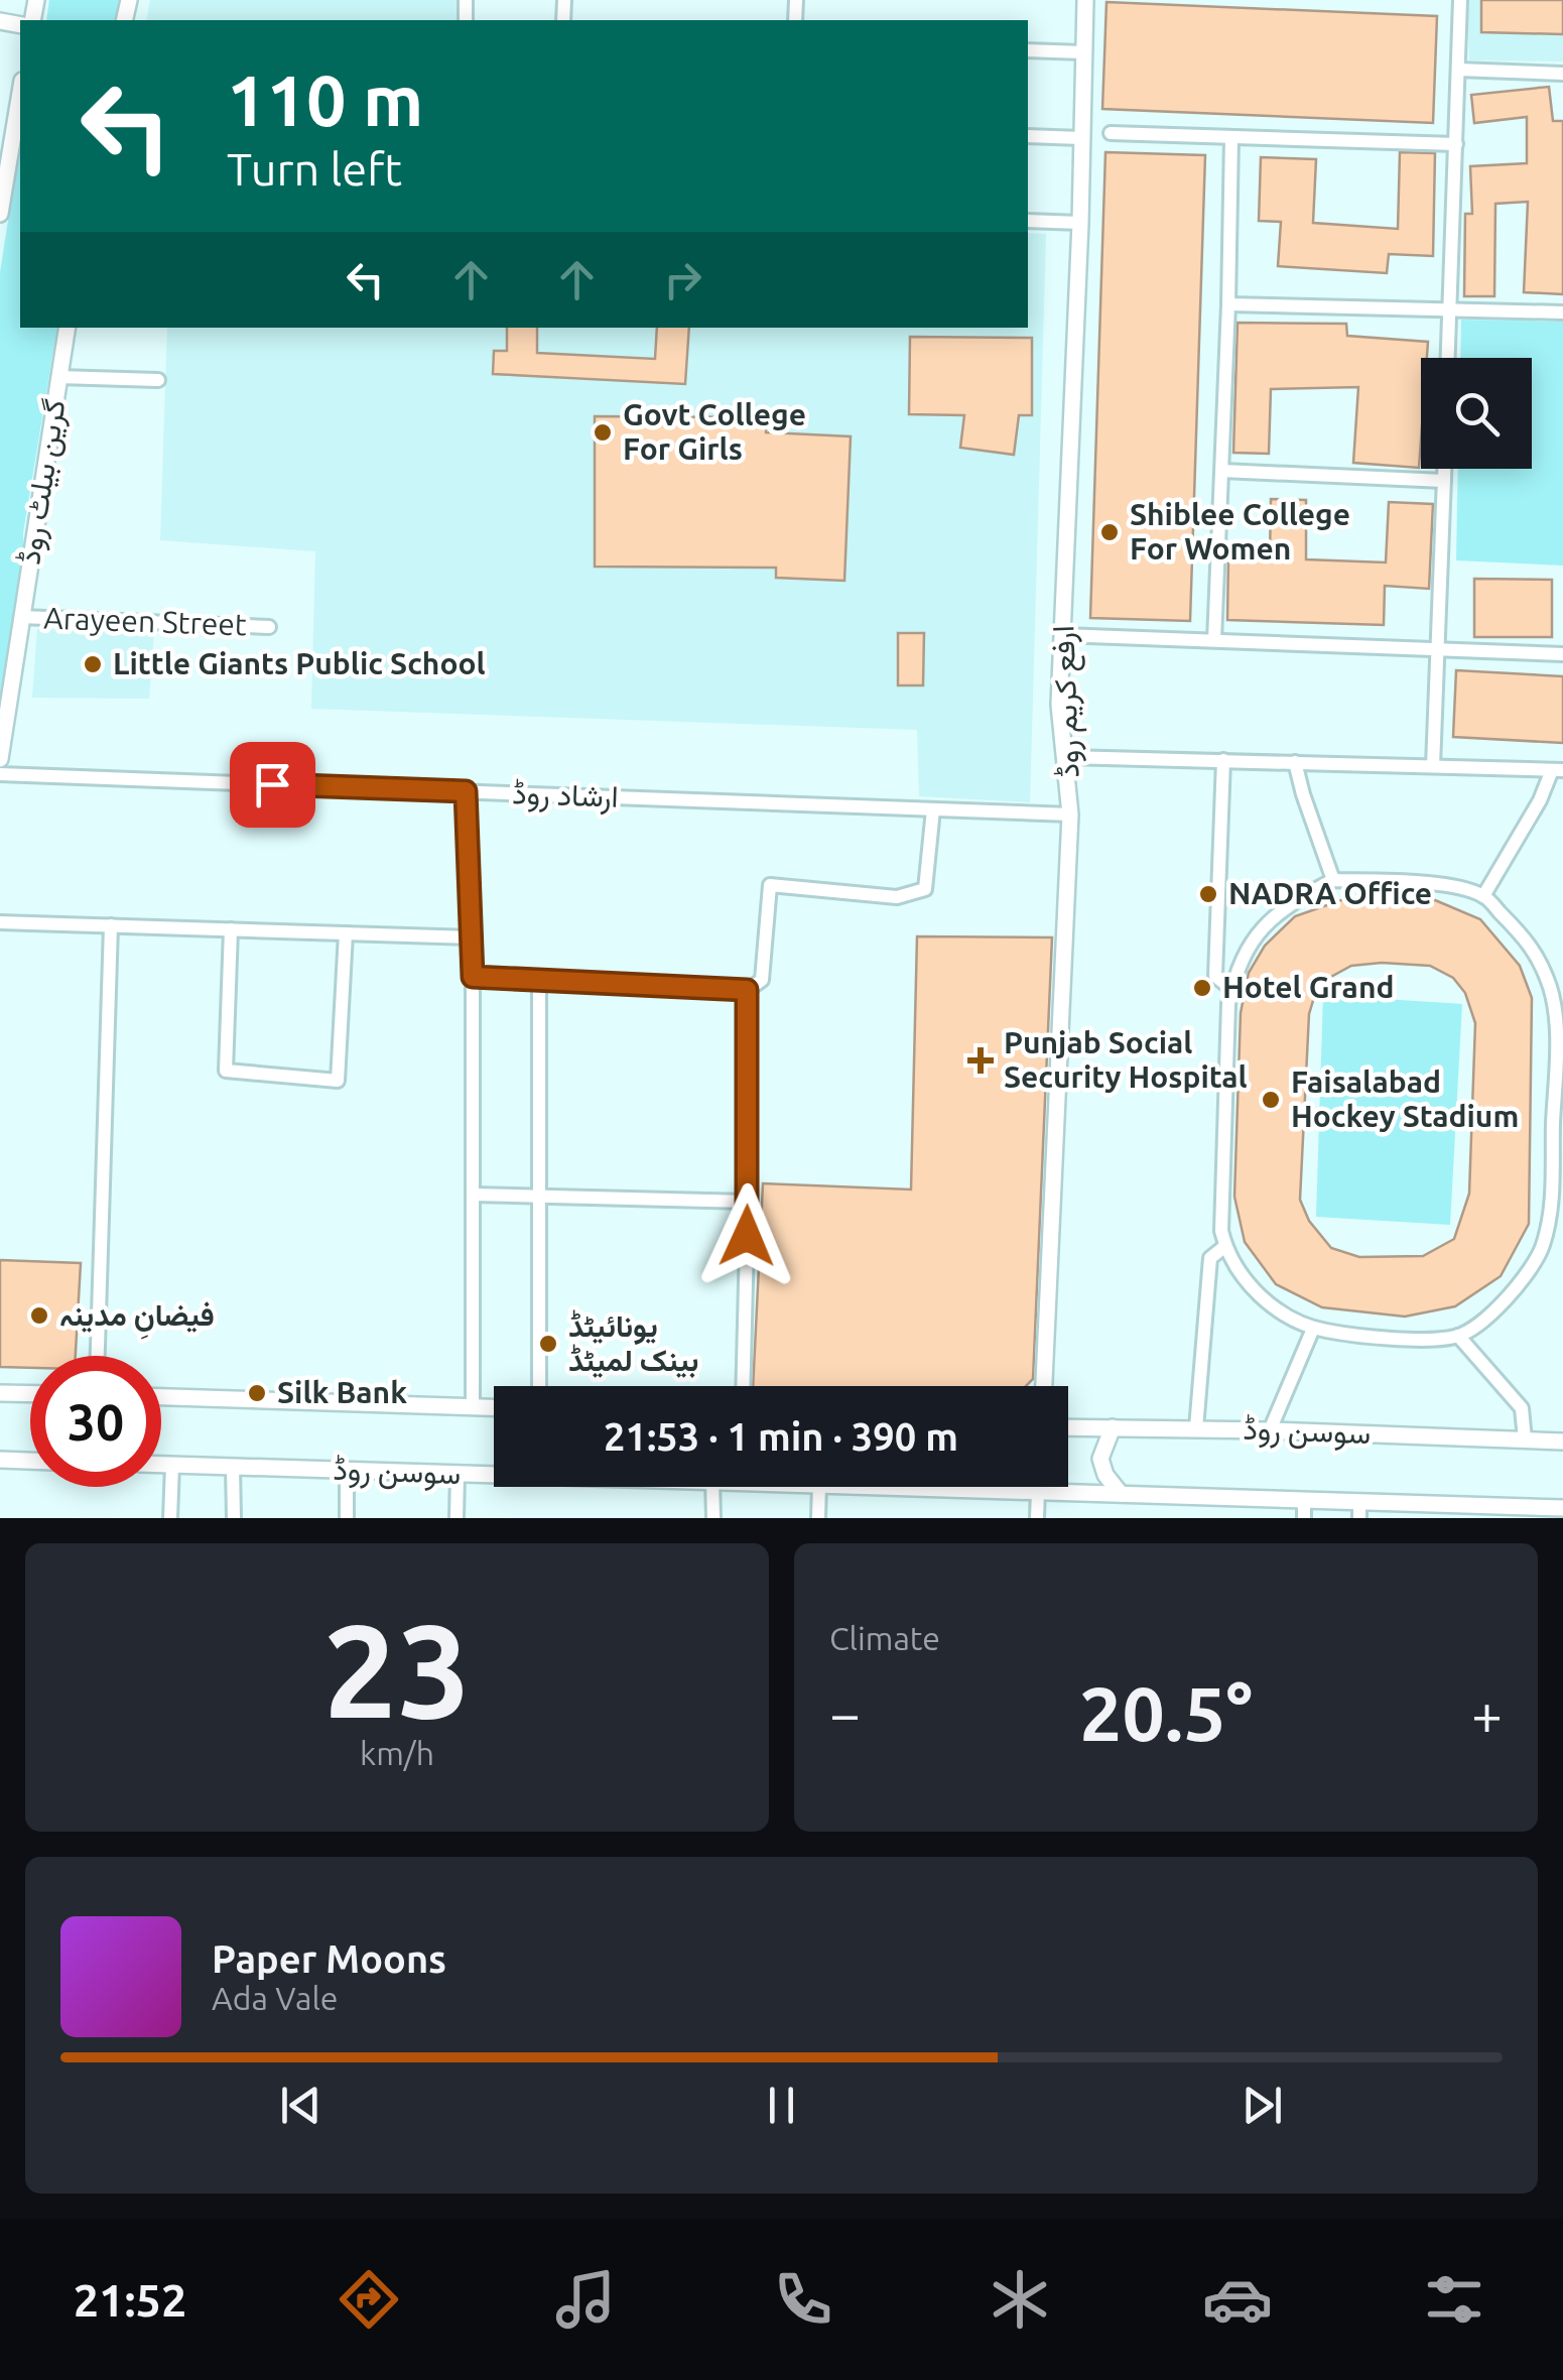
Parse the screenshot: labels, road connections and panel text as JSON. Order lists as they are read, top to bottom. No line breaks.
{"streets":{"street":["گرین بیلٹ روڈ","Arayeen Street","ارفع کریم روڈ","ارشاد روڈ","سوسن روڈ"]},"crossings":[["گرین بیلٹ روڈ","Arayeen Street"],["ارفع کریم روڈ","ارشاد روڈ"]],"places":{"other":["Govt College For Girls","Shiblee College For Women","Little Giants Public School","NADRA Office","Hotel Grand","Faisalabad Hockey Stadium","فیضانِ مدینہ","یونائیٹڈ بینک لمیٹڈ","Silk Bank"],"health":["Punjab Social Security Hospital"]},"page":{"turn":["110 m","Turn left"],"limit":"30","trip":"21:53 · 1 min · 390 m","tile":[["23","km/h"],"Climate"],"heat":["−","20.5°","+"],"song":["Paper Moons","Ada Vale"],"tabs":"21:52"}}
